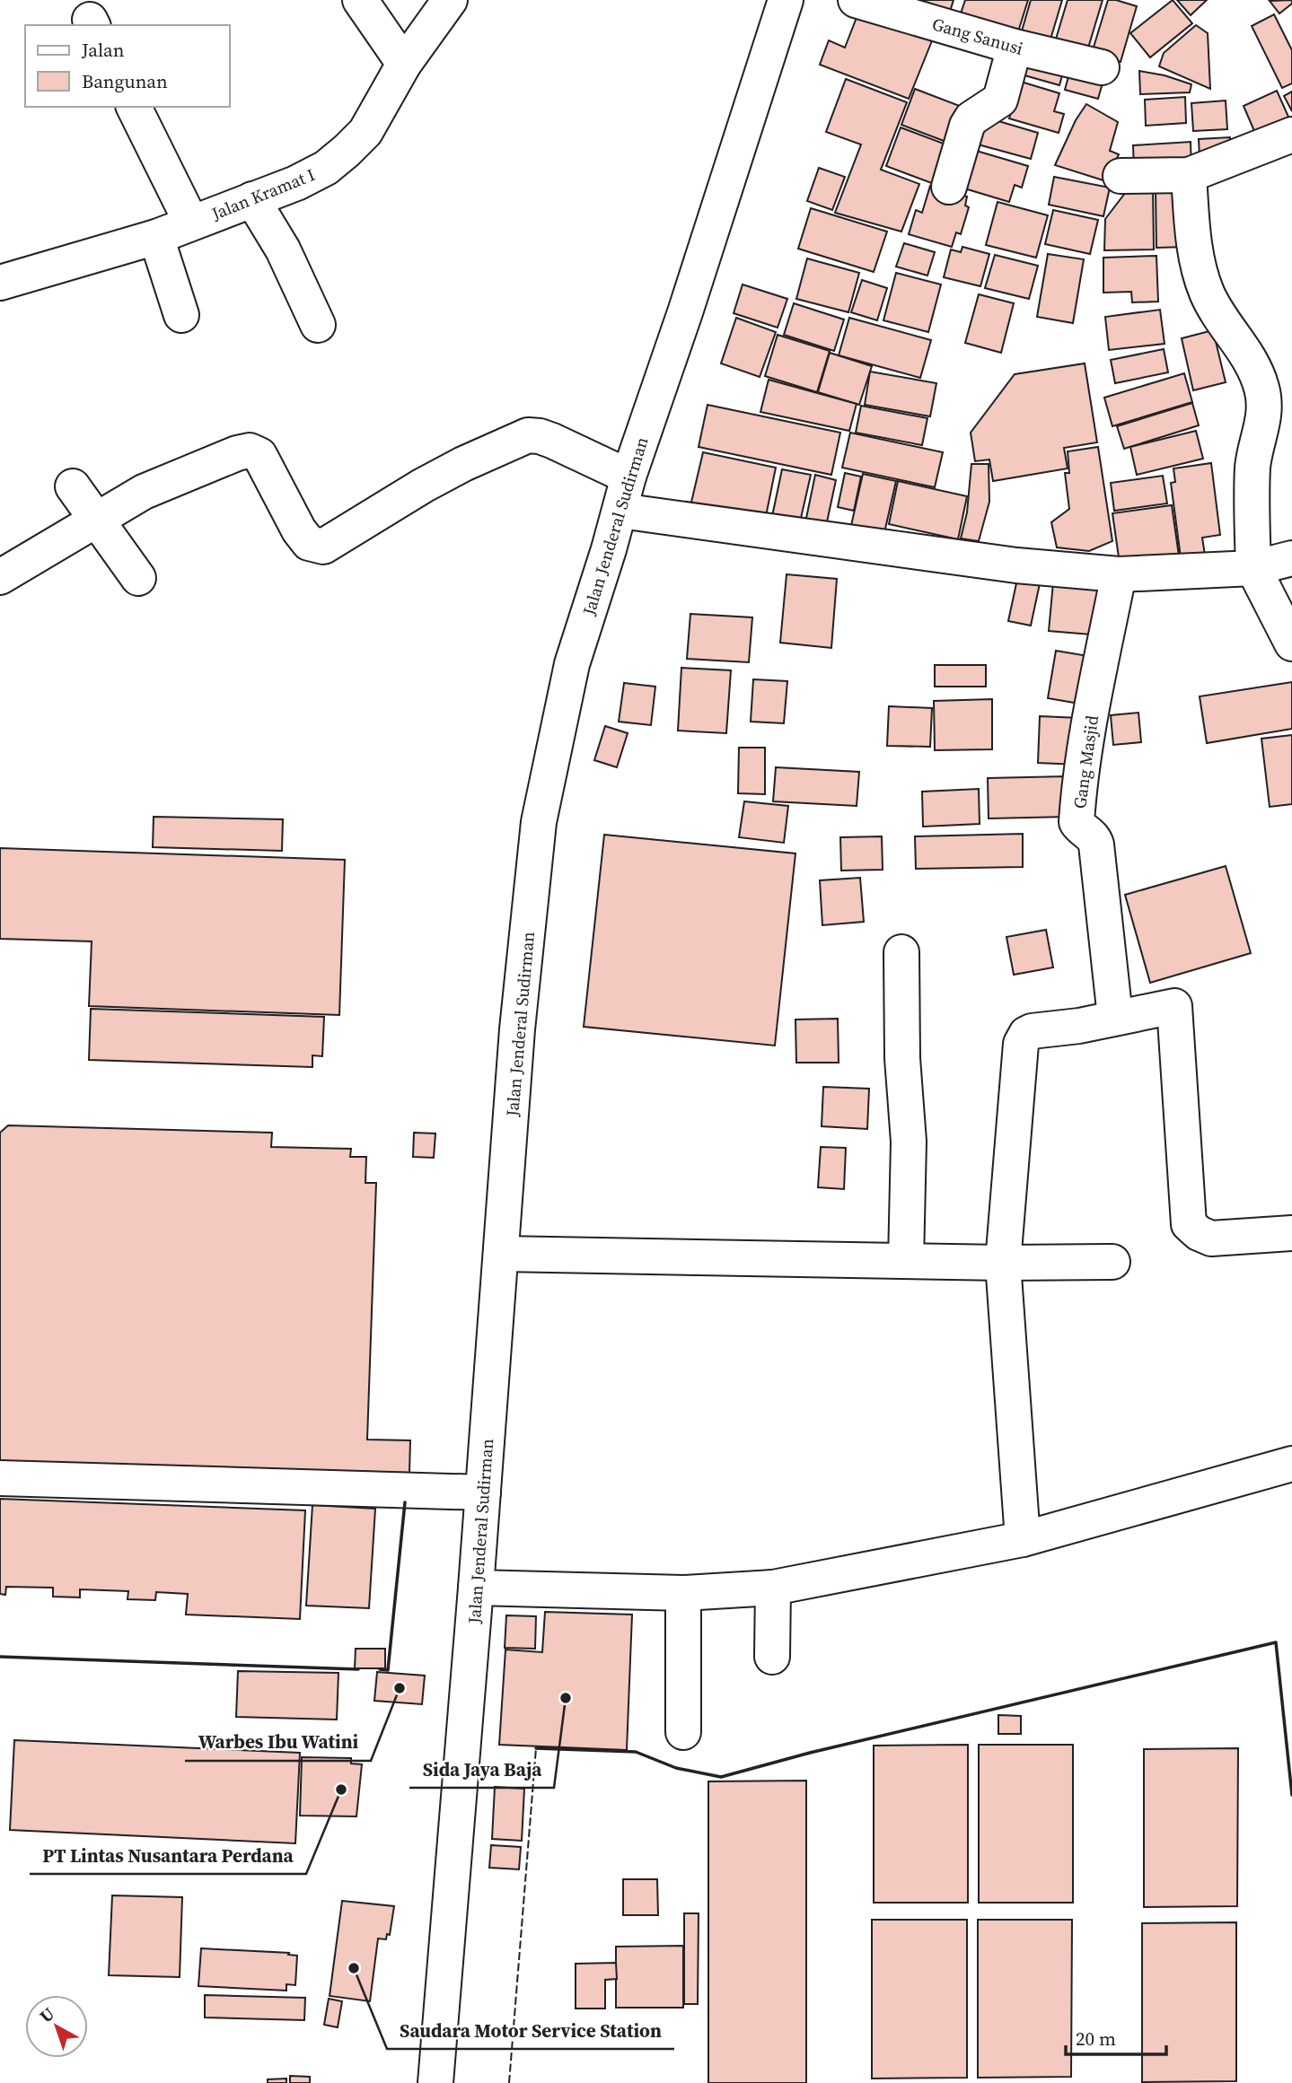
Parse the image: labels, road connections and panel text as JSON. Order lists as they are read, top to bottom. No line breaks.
{"streets":{"main road":["Gang Sanusi","Jalan Kramat I","Jalan Jenderal Sudirman","Gang Masjid"]},"places":["Warbes Ibu Watini","Sida Jaya Baja","PT Lintas Nusantara Perdana","Saudara Motor Service Station"],"legend":["Jalan","Bangunan"],"scale_bar":"20 m","north":"top left"}
